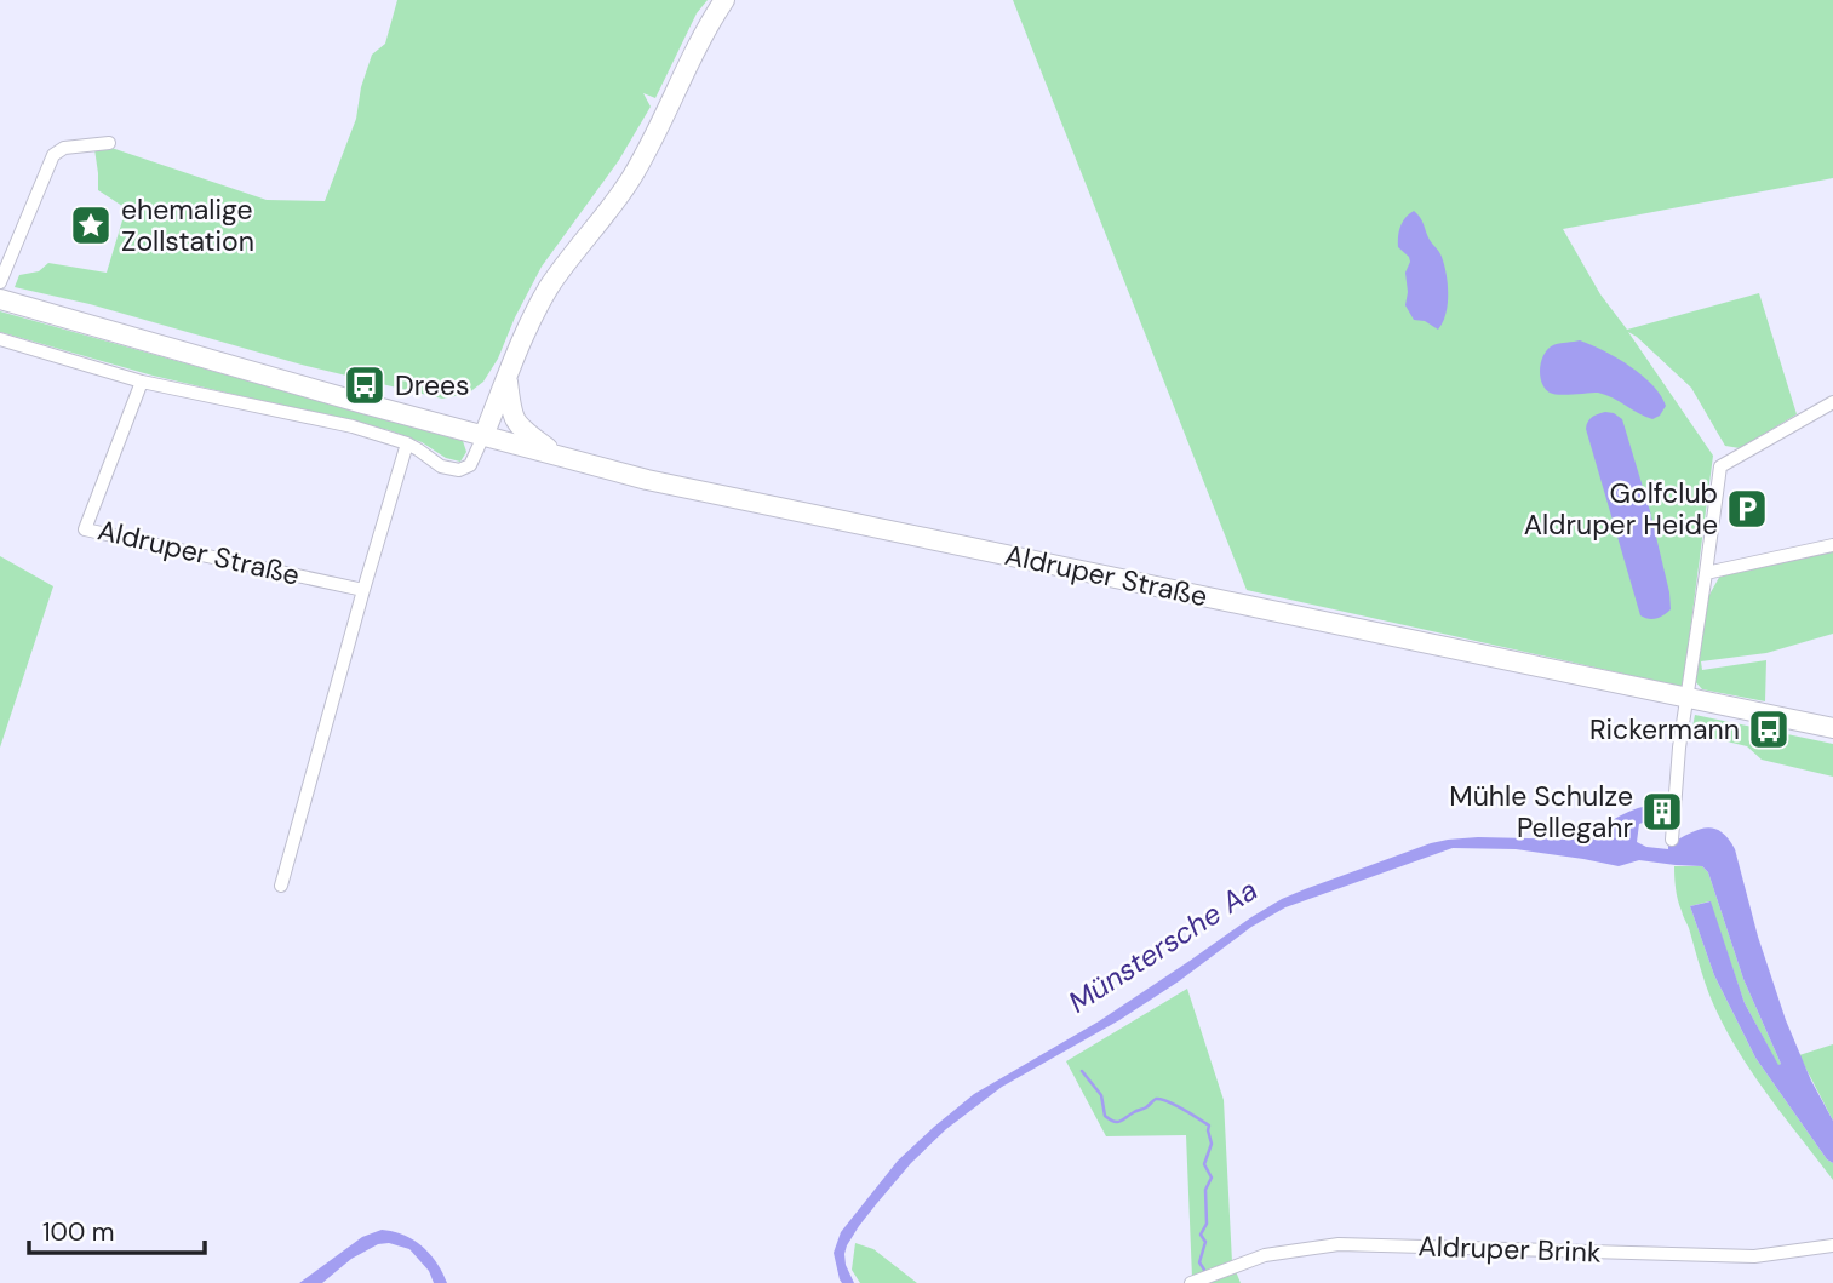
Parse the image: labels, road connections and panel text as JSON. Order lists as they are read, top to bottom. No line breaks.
{"streets":{"main road":["Aldruper Straße"],"street":["Aldruper Brink"]},"water":["Münstersche Aa"],"places":{"place":["ehemalige Zollstation"],"bus stop":["Drees","Rickermann"],"parking":["Golfclub Aldruper Heide"],"building":["Mühle Schulze Pellegahr"]},"scale_bar":"100 m"}
